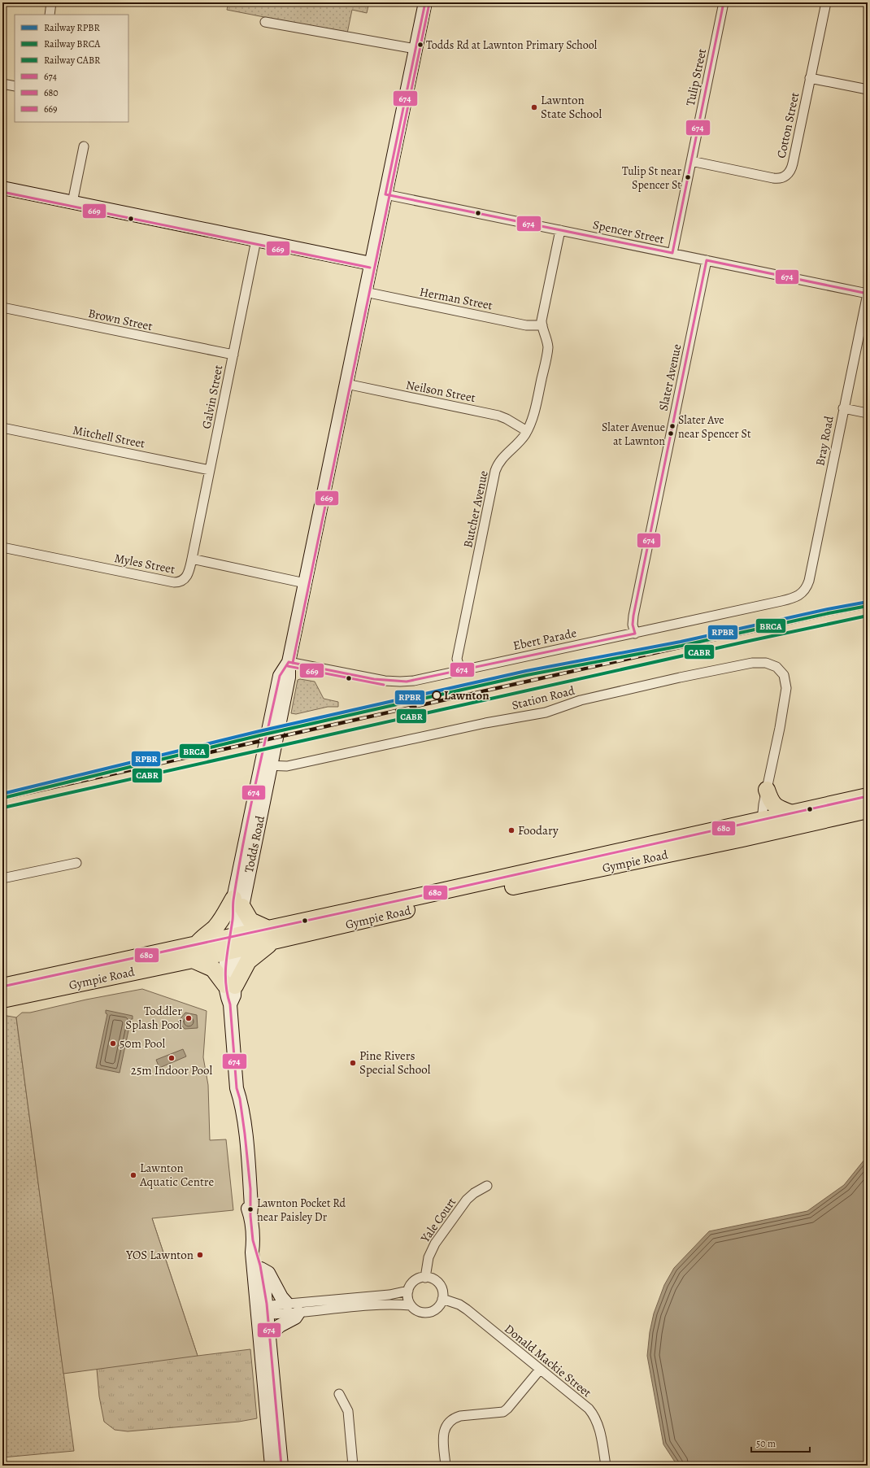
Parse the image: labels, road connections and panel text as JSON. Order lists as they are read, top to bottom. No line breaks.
{"streets":{"highway":["Gympie Road"],"street":["Tulip Street","Cotton Street","Spencer Street","Herman Street","Brown Street","Slater Avenue","Neilson Street","Galvin Street","Mitchell Street","Bray Road","Butcher Avenue","Myles Street","Ebert Parade","Station Road","Todds Road","Yale Court","Donald Mackie Street"]},"crossings":[["Tulip Street","Cotton Street"],["Tulip Street","Spencer Street"],["Spencer Street","Slater Avenue"],["Spencer Street","Bray Road"],["Spencer Street","Butcher Avenue"],["Spencer Street","Todds Road"],["Herman Street","Butcher Avenue"],["Herman Street","Todds Road"],["Brown Street","Galvin Street"],["Slater Avenue","Ebert Parade"],["Neilson Street","Butcher Avenue"],["Neilson Street","Todds Road"],["Galvin Street","Mitchell Street"],["Galvin Street","Myles Street"],["Bray Road","Ebert Parade"],["Butcher Avenue","Ebert Parade"],["Myles Street","Todds Road"],["Ebert Parade","Todds Road"],["Station Road","Todds Road"],["Station Road","Gympie Road"],["Todds Road","Gympie Road"],["Yale Court","Donald Mackie Street"]],"places":["Todds Rd at Lawnton Primary School","Lawnton State School","Tulip St near Spencer St","Slater Ave near Spencer St","Slater Avenue at Lawnton","Lawnton","Foodary","Toddler Splash Pool","50m Pool","25m Indoor Pool","Pine Rivers Special School","Lawnton Aquatic Centre","Lawnton Pocket Rd near Paisley Dr","YOS Lawnton"],"lines":["transit line 674","transit line 669","rail line RPBR","rail line BRCA","rail line CABR","transit line 680"],"legend":["Railway RPBR","Railway BRCA","Railway CABR","674","680","669"],"scale_bar":"50 m"}
